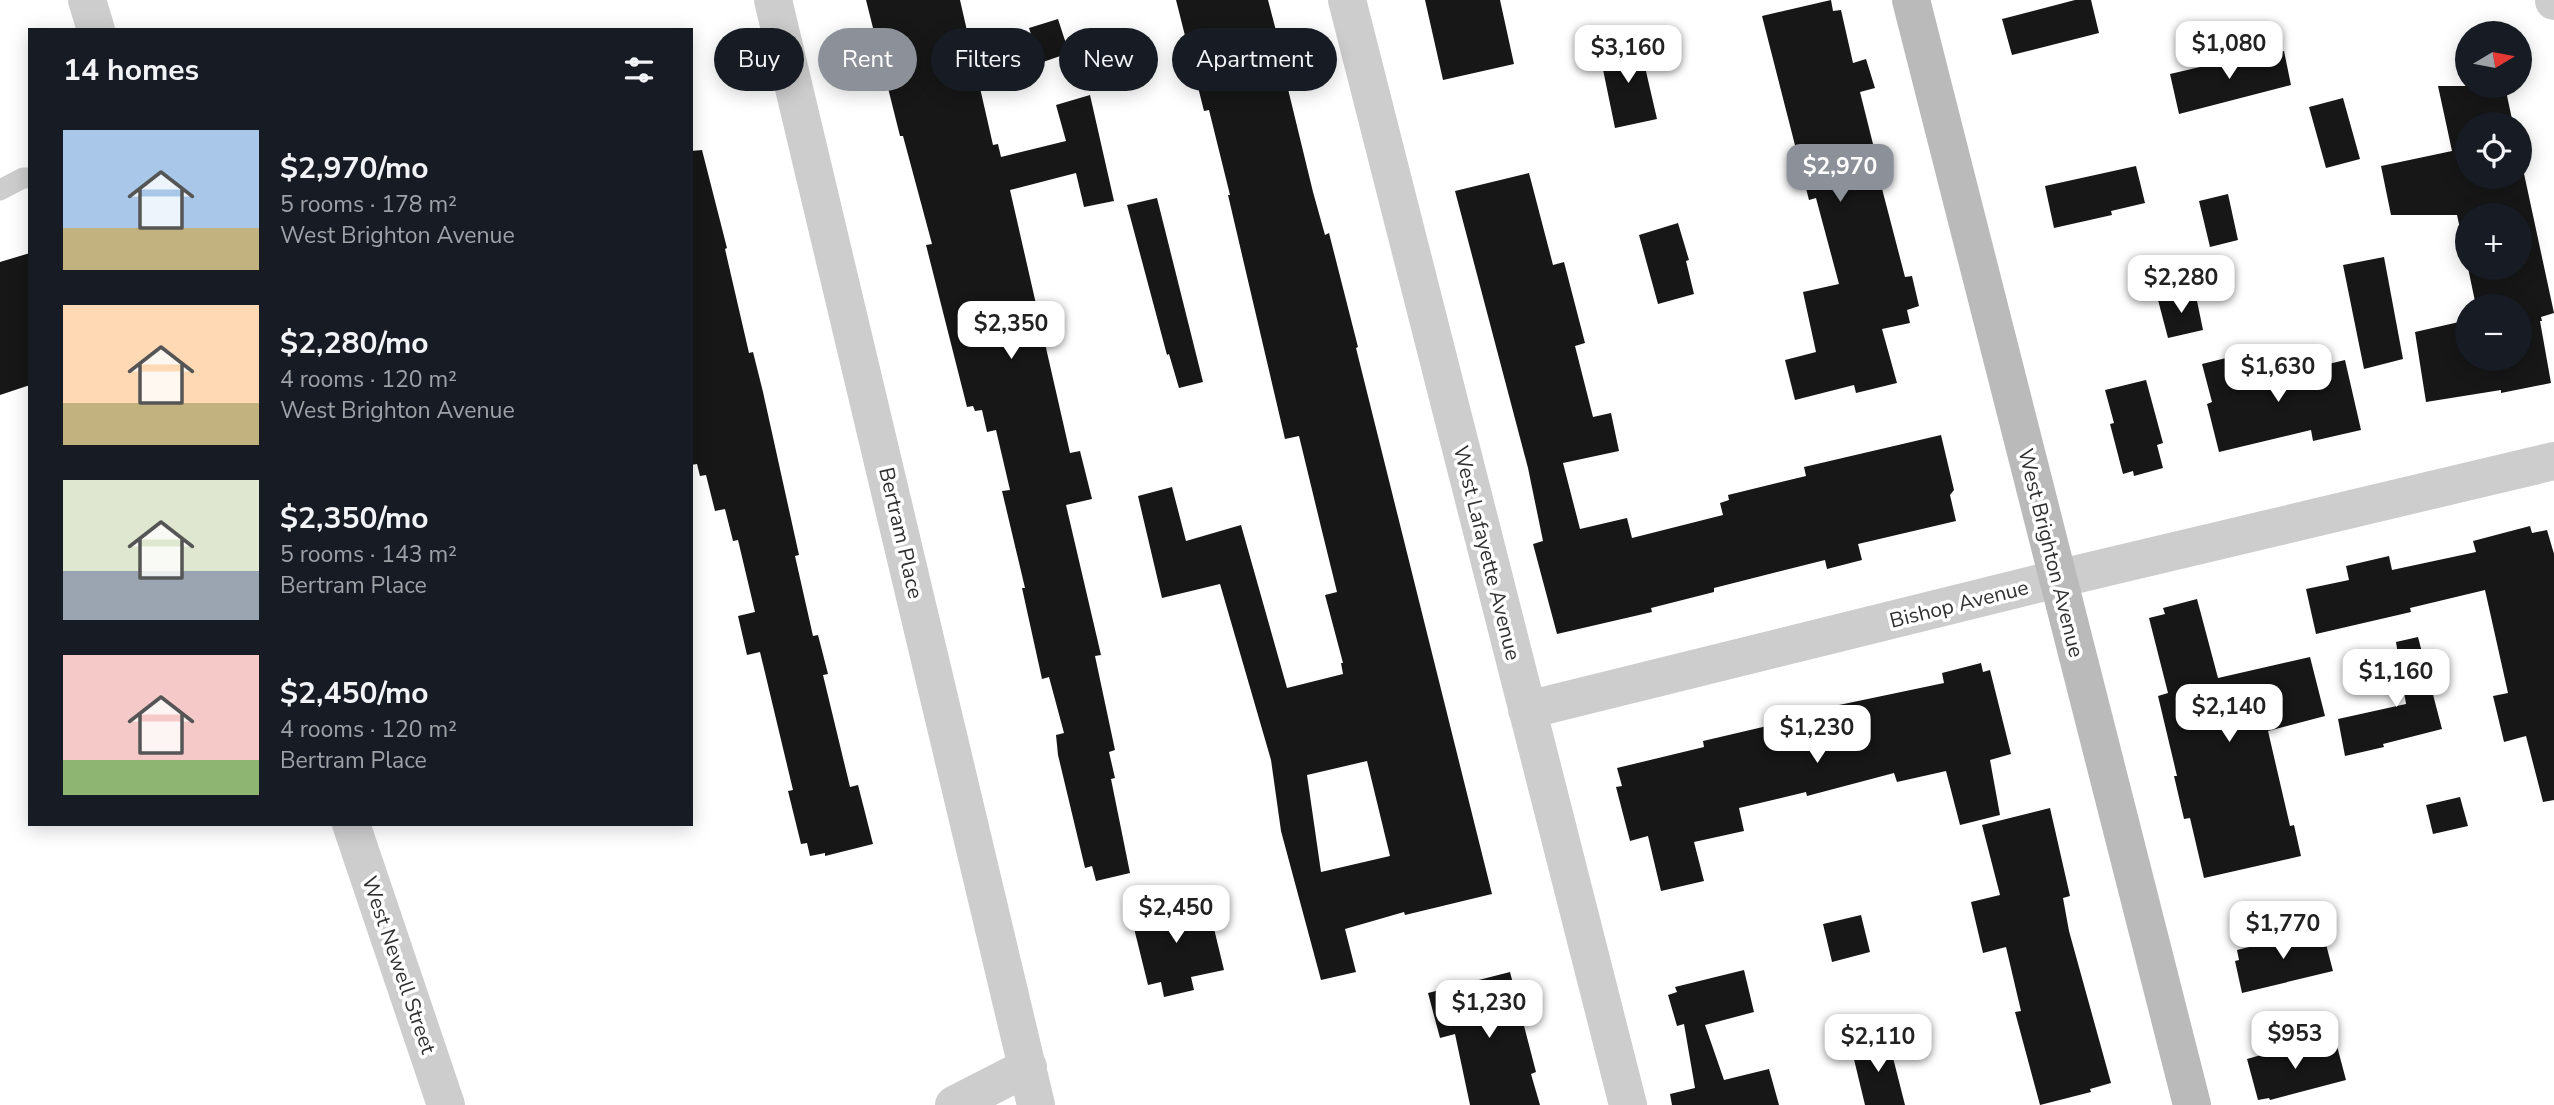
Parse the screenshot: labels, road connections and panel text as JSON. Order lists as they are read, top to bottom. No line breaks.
{"streets":{"street":["Bertram Place","West Lafayette Avenue","West Brighton Avenue","Bishop Avenue","West Newell Street"]},"crossings":[["West Lafayette Avenue","Bishop Avenue"],["West Brighton Avenue","Bishop Avenue"]],"north":"right","page":{"map_buttons":["+","−"],"price":["$1,080","$3,160","$2,970","$2,280","$2,350","$1,630","$1,160","$2,140","$1,230","$2,450","$1,770","$1,230","$953","$2,110"],"chip":["Buy","Rent","Filters","New","Apartment"],"heading":"14 homes","list":[{"name":"$2,970/mo","note":"5 rooms · 178 m² · West Brighton Avenue"},{"name":"$2,280/mo","note":"4 rooms · 120 m² · West Brighton Avenue"},{"name":"$2,350/mo","note":"5 rooms · 143 m² · Bertram Place"},{"name":"$2,450/mo","note":"4 rooms · 120 m² · Bertram Place"}]}}
